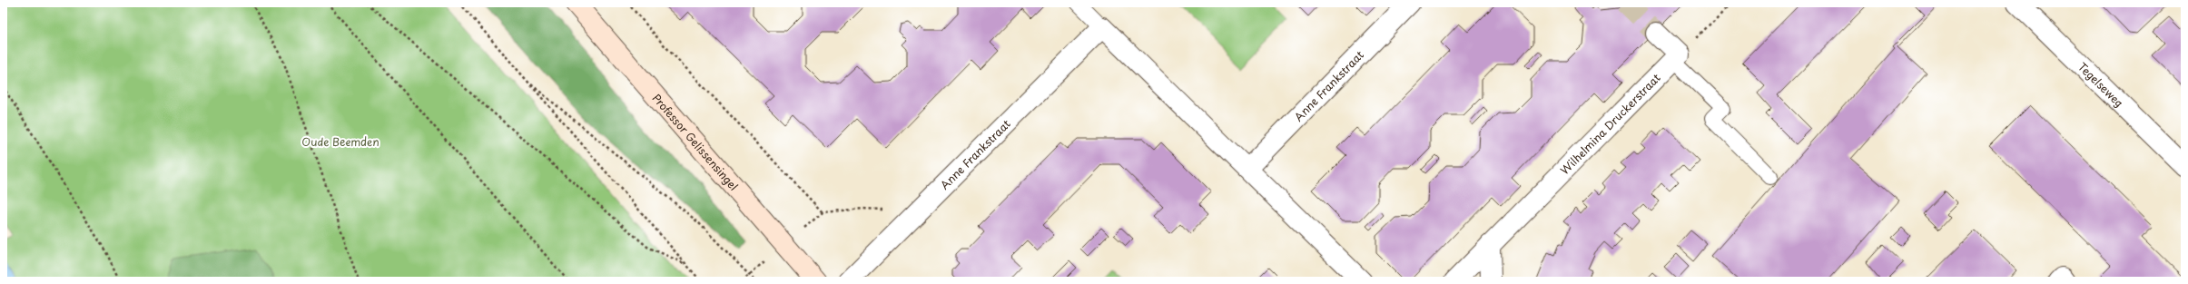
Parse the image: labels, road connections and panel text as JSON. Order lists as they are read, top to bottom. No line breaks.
{"streets":{"main road":["Professor Gelissensingel"],"street":["Tegelseweg","Anne Frankstraat","Wilhelmina Druckerstraat"]},"parks":["Oude Beemden"]}
